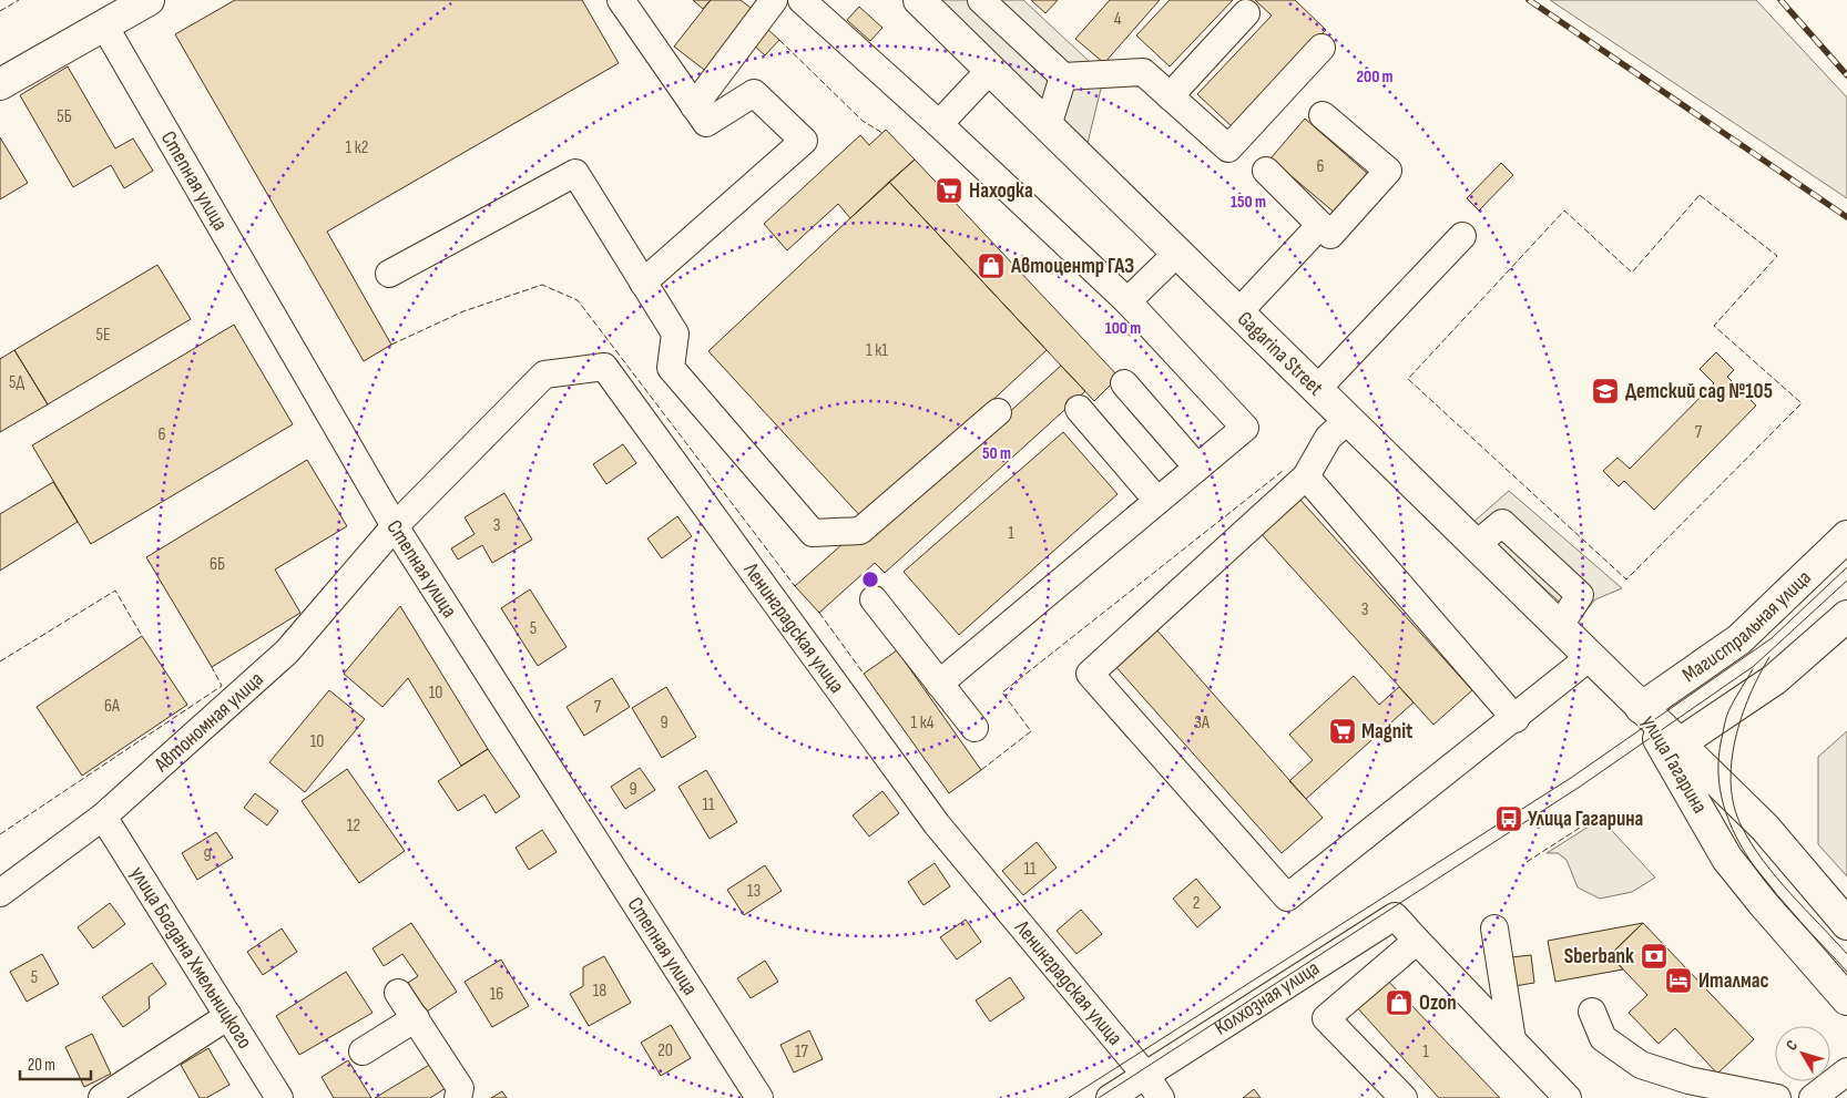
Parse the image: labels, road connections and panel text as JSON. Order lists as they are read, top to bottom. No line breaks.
{"streets":{"main road":["Gagarina Street","Магистральная улица","улица Гагарина"],"street":["Степная улица","Ленинградская улица","Автономная улица","улица Богдана Хмельницкого","Колхозная улица"]},"crossings":[["Степная улица","Ленинградская улица"],["Степная улица","Автономная улица"],["Gagarina Street","Магистральная улица"],["Gagarina Street","улица Гагарина"],["Магистральная улица","улица Гагарина"],["Ленинградская улица","Автономная улица"],["Ленинградская улица","Колхозная улица"],["Автономная улица","улица Богдана Хмельницкого"]],"places":{"supermarket":["Находка","Magnit"],"shop":["Автоцентр ГАЗ","Ozon"],"school or university":["Детский сад №105"],"bus stop":["Улица Гагарина"],"bank":["Sberbank"],"hotel":["Италмас"]},"house_numbers":["4","5Б","1 к2","6","5Е","1 к1","5Д","7","6","3","1","6Б","3","5","10","6А","7","9","1 к4","3А","10","9","11","12","9","11","13","2","5","18","16","20","17","1"],"scale_bar":"20 m","north":"top left","rings":["200 m","150 m","100 m","50 m"]}
